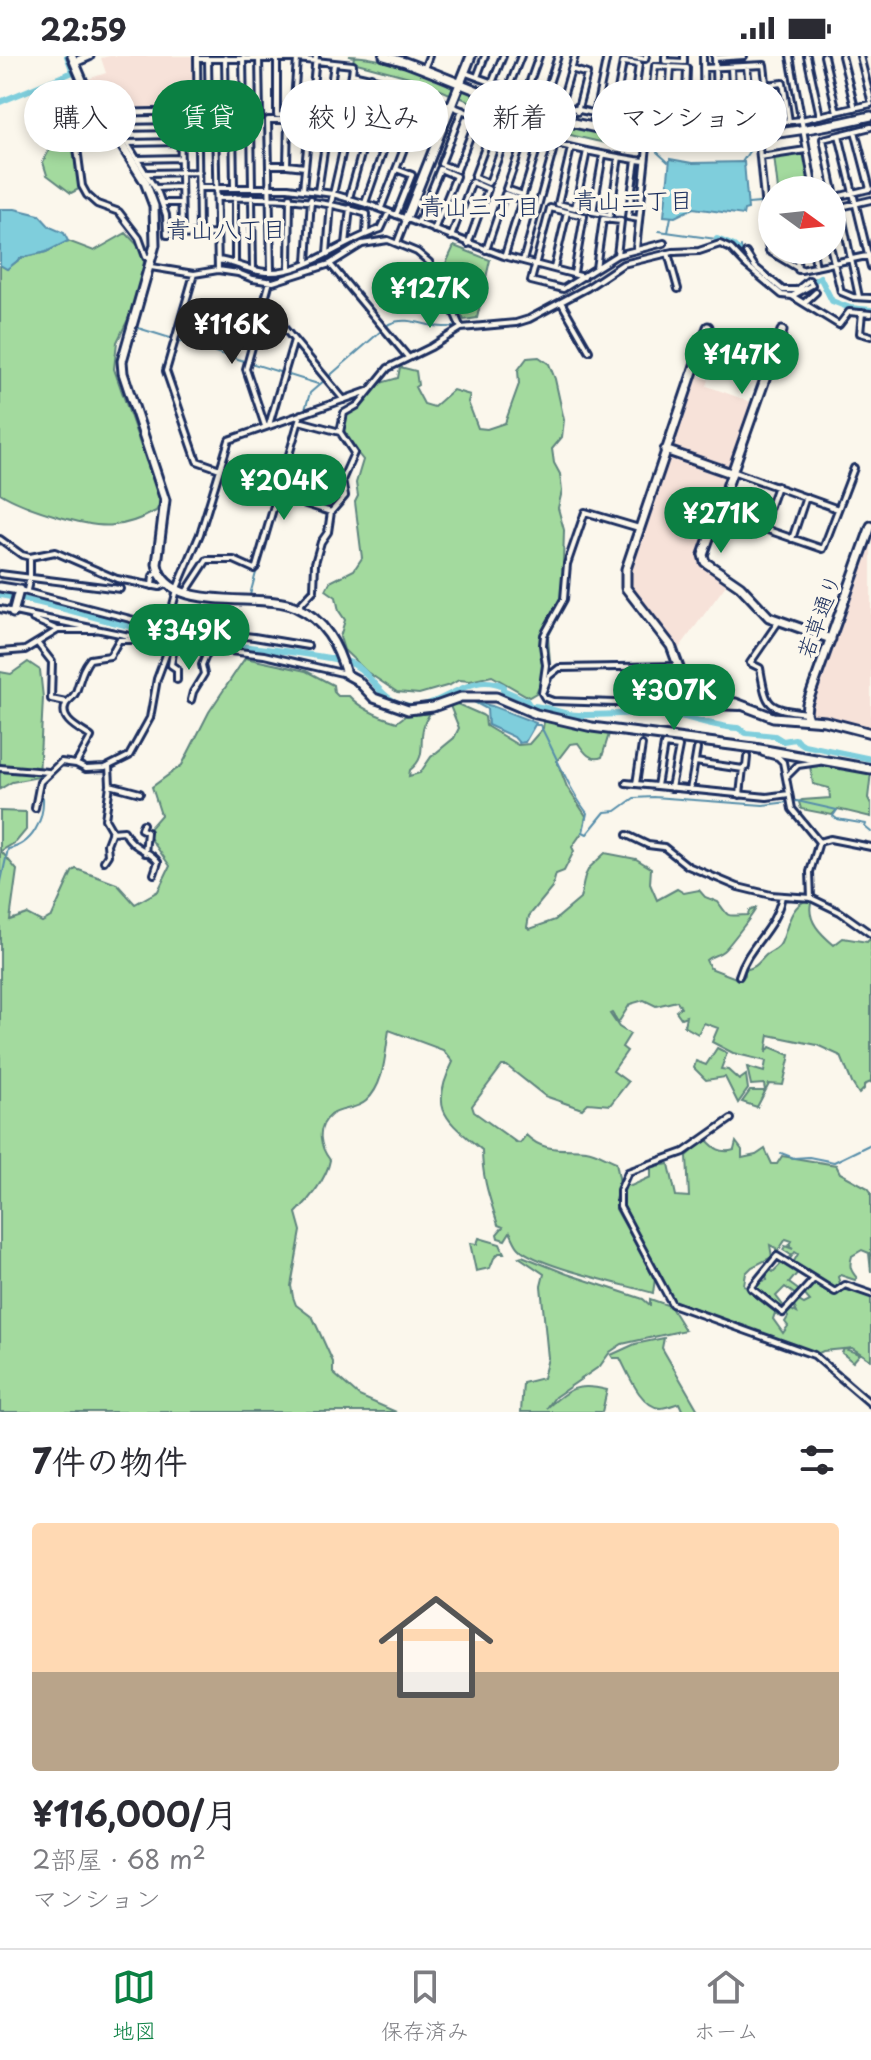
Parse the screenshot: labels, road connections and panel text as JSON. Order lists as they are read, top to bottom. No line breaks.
{"streets":{"street":["若草通り"]},"districts":["青山二丁目","青山三丁目","青山八丁目"],"north":"right","page":{"status":"22:59","chip":["購入","賃貸","絞り込み","新着","マンション"],"price":["¥127K","¥116K","¥147K","¥204K","¥271K","¥349K","¥307K"],"heading":"7件の物件","list":[{"name":"¥116,000/月","note":"2部屋 · 68 m² · マンション"}],"tabs":["地図","保存済み","ホーム"]}}
